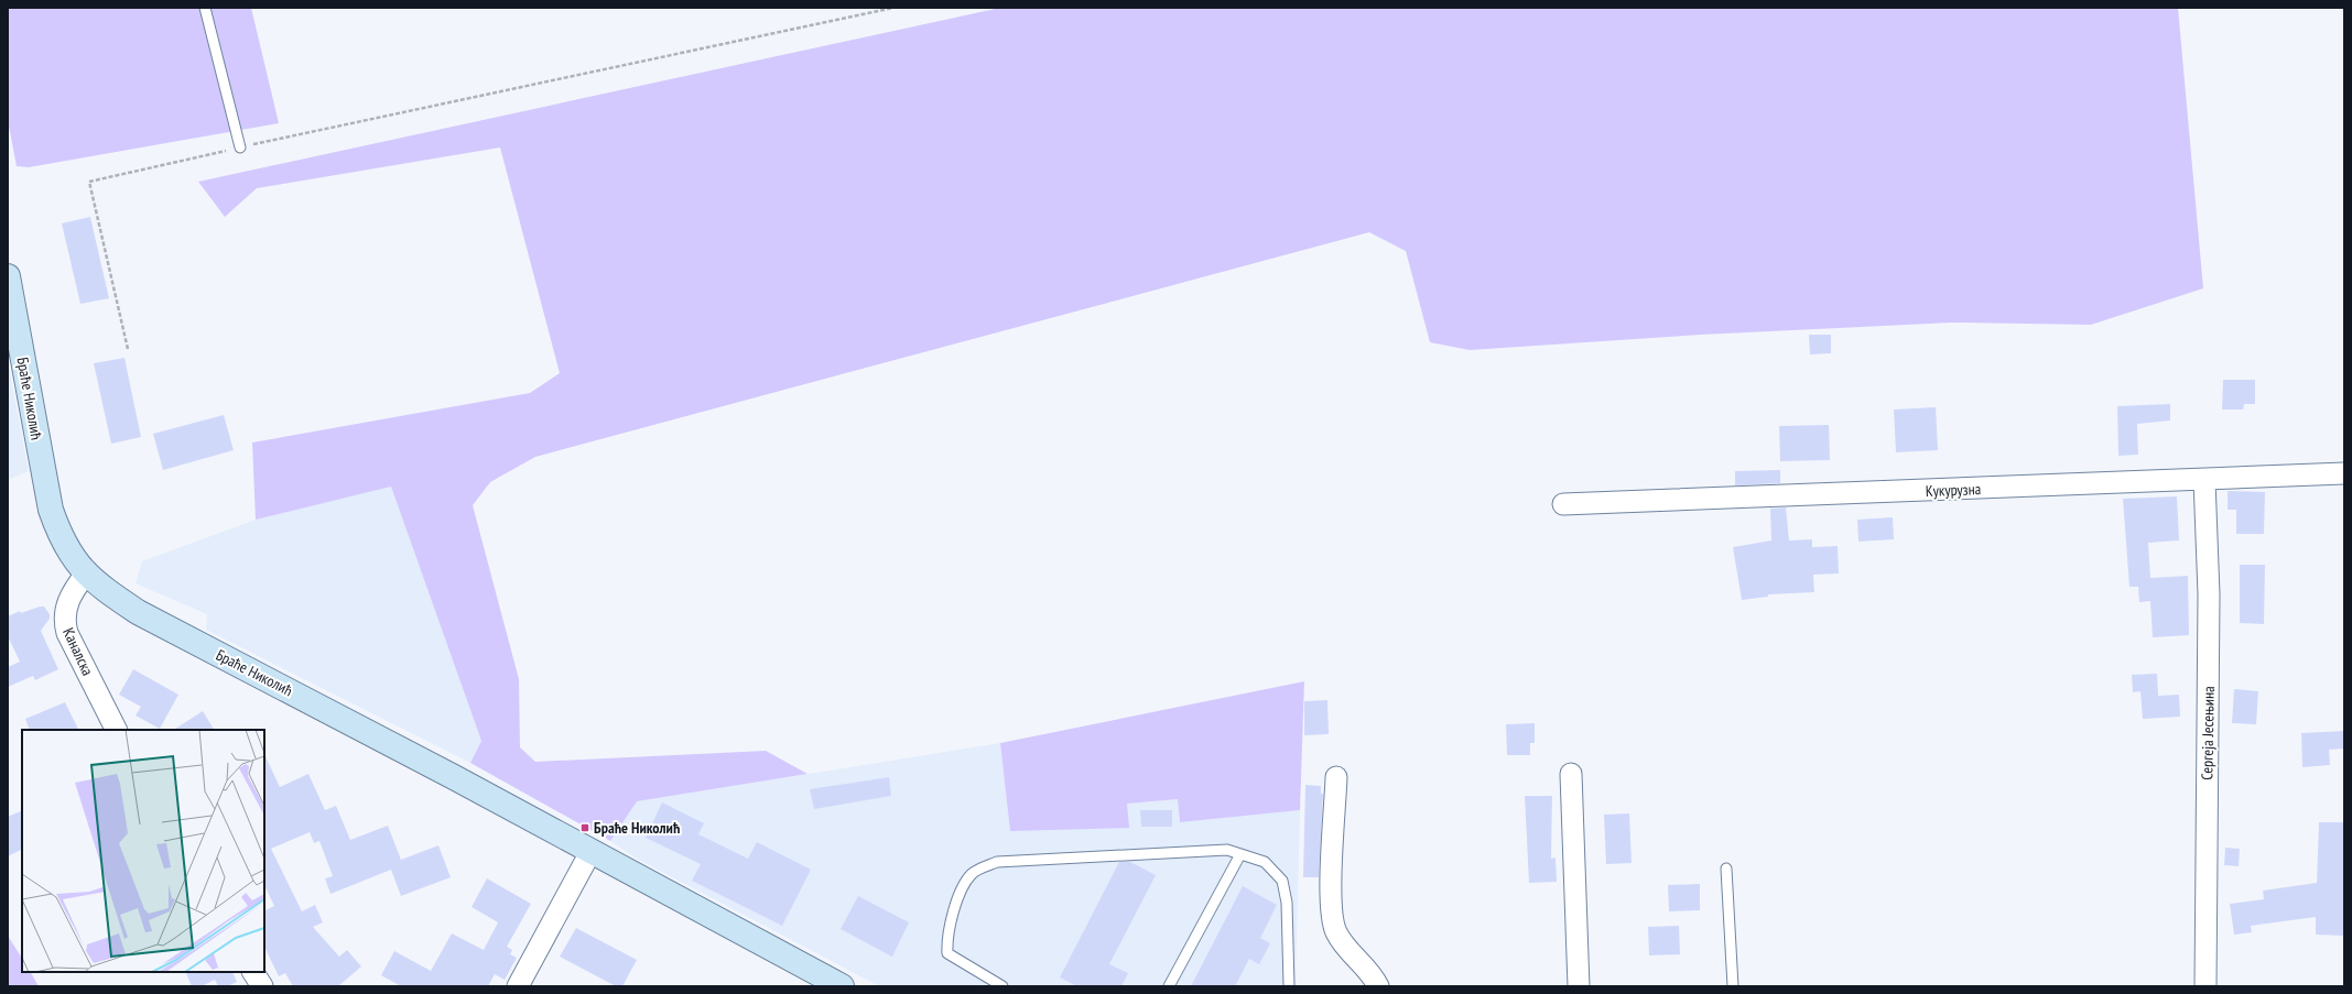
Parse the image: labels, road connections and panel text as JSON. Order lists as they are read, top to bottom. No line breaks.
{"streets":{"main road":["Браће Николић"],"street":["Кукурузна","Каналска","Сергеја Јесењина"]},"crossings":[["Браће Николић","Каналска"],["Кукурузна","Сергеја Јесењина"]],"places":{"transit":["Браће Николић"]}}
